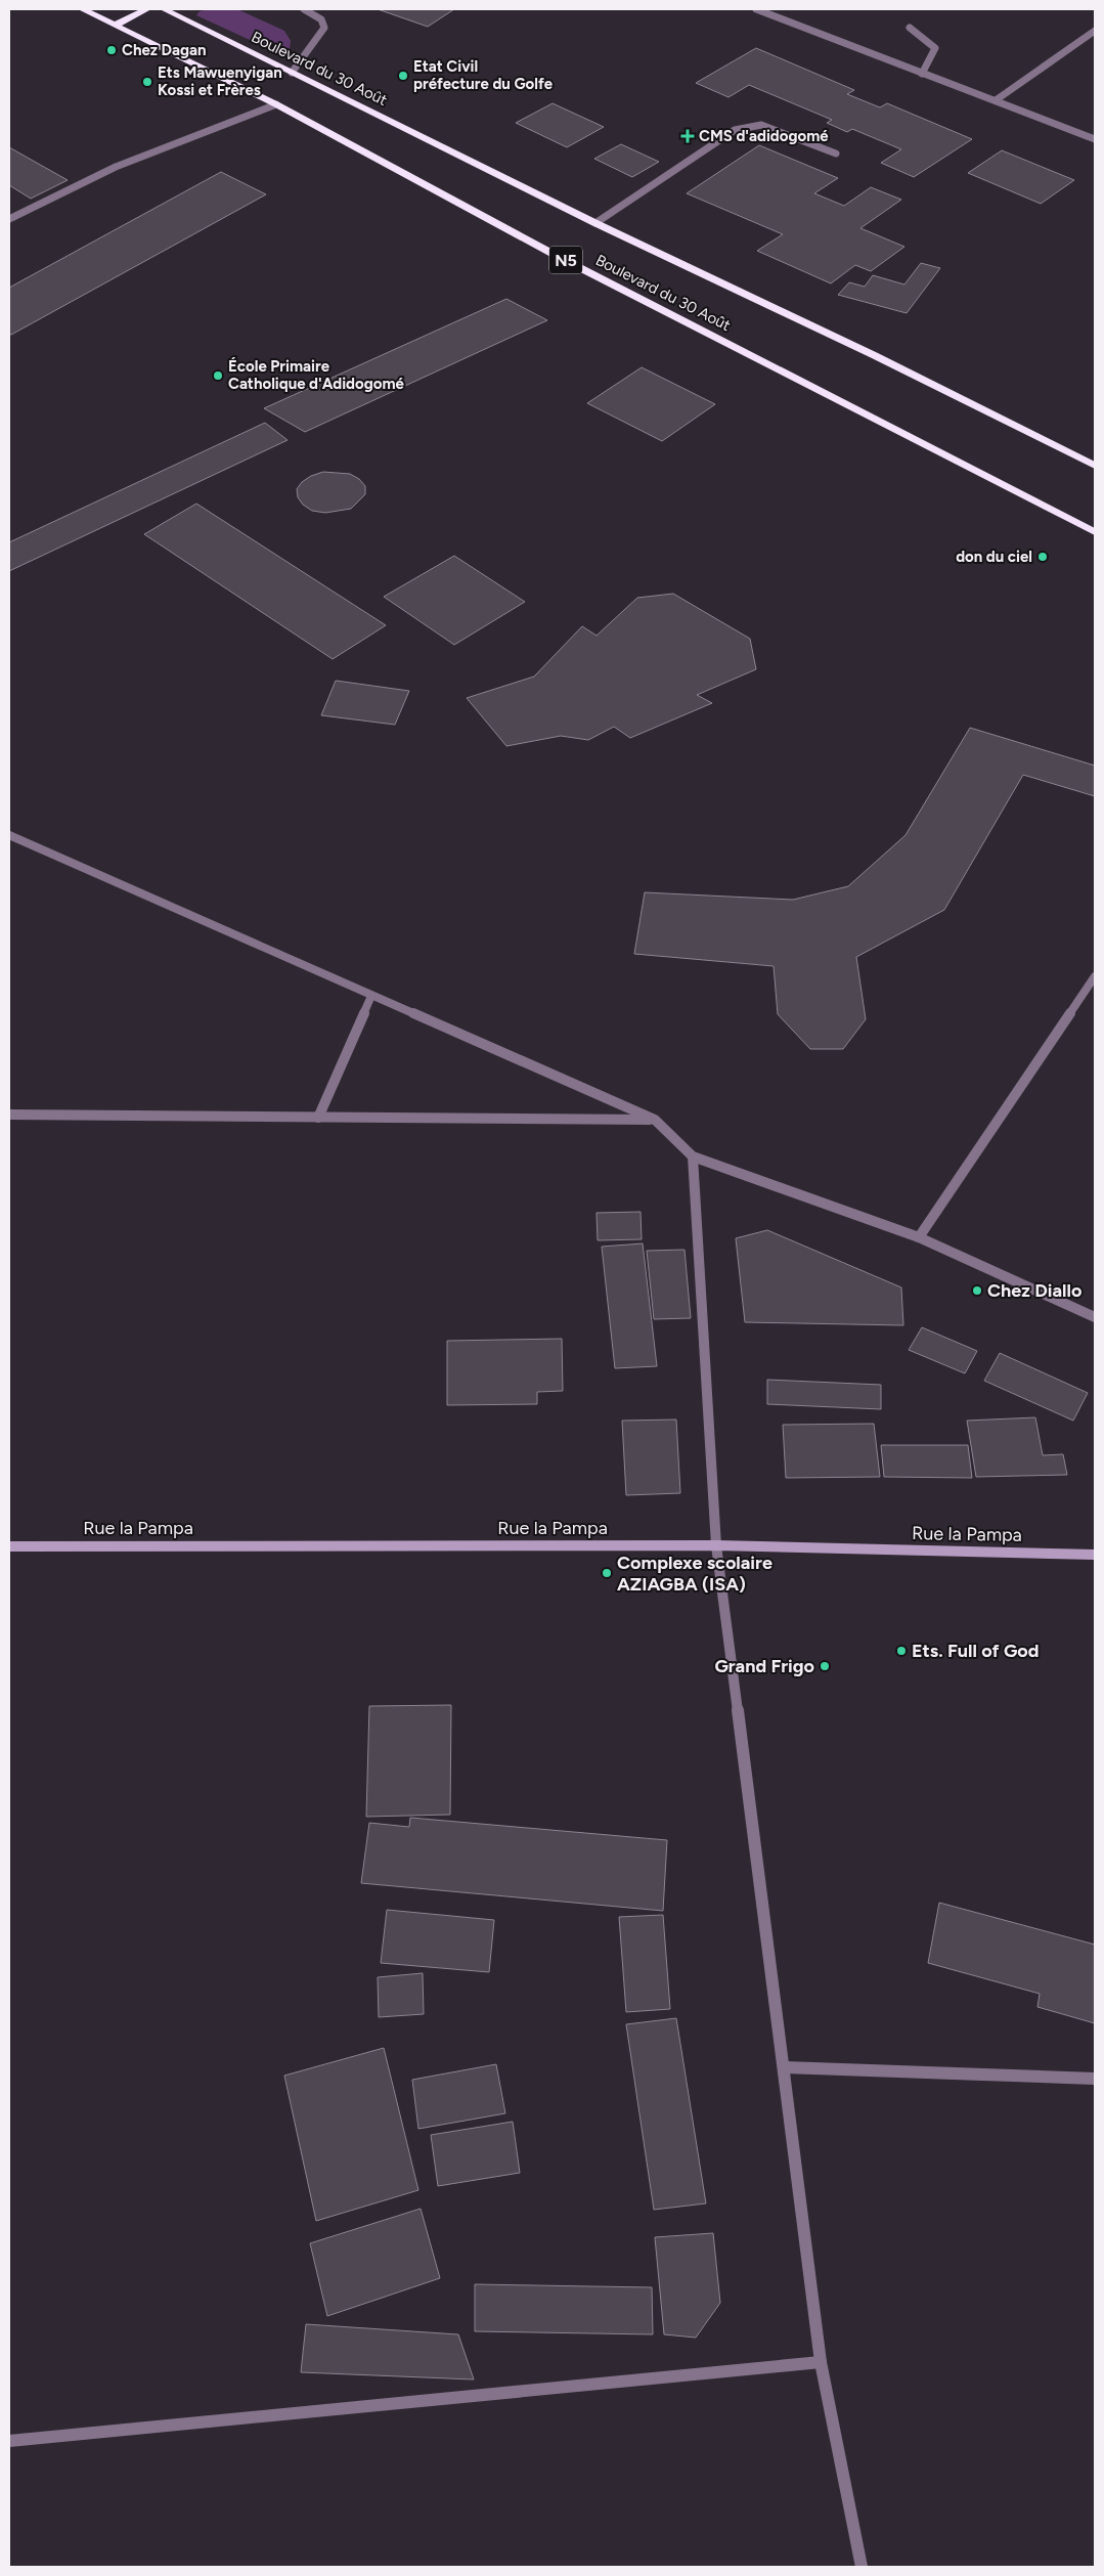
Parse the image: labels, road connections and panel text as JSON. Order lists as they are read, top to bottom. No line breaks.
{"streets":{"highway":["Boulevard du 30 Août","N5"],"street":["Rue la Pampa"]},"places":{"other":["Chez Dagan","Etat Civil préfecture du Golfe","Ets Mawuenyigan Kossi et Frères","École Primaire Catholique d'Adidogomé","don du ciel","Chez Diallo","Complexe scolaire AZIAGBA (ISA)","Ets. Full of God","Grand Frigo"],"health":["CMS d'adidogomé"]}}
